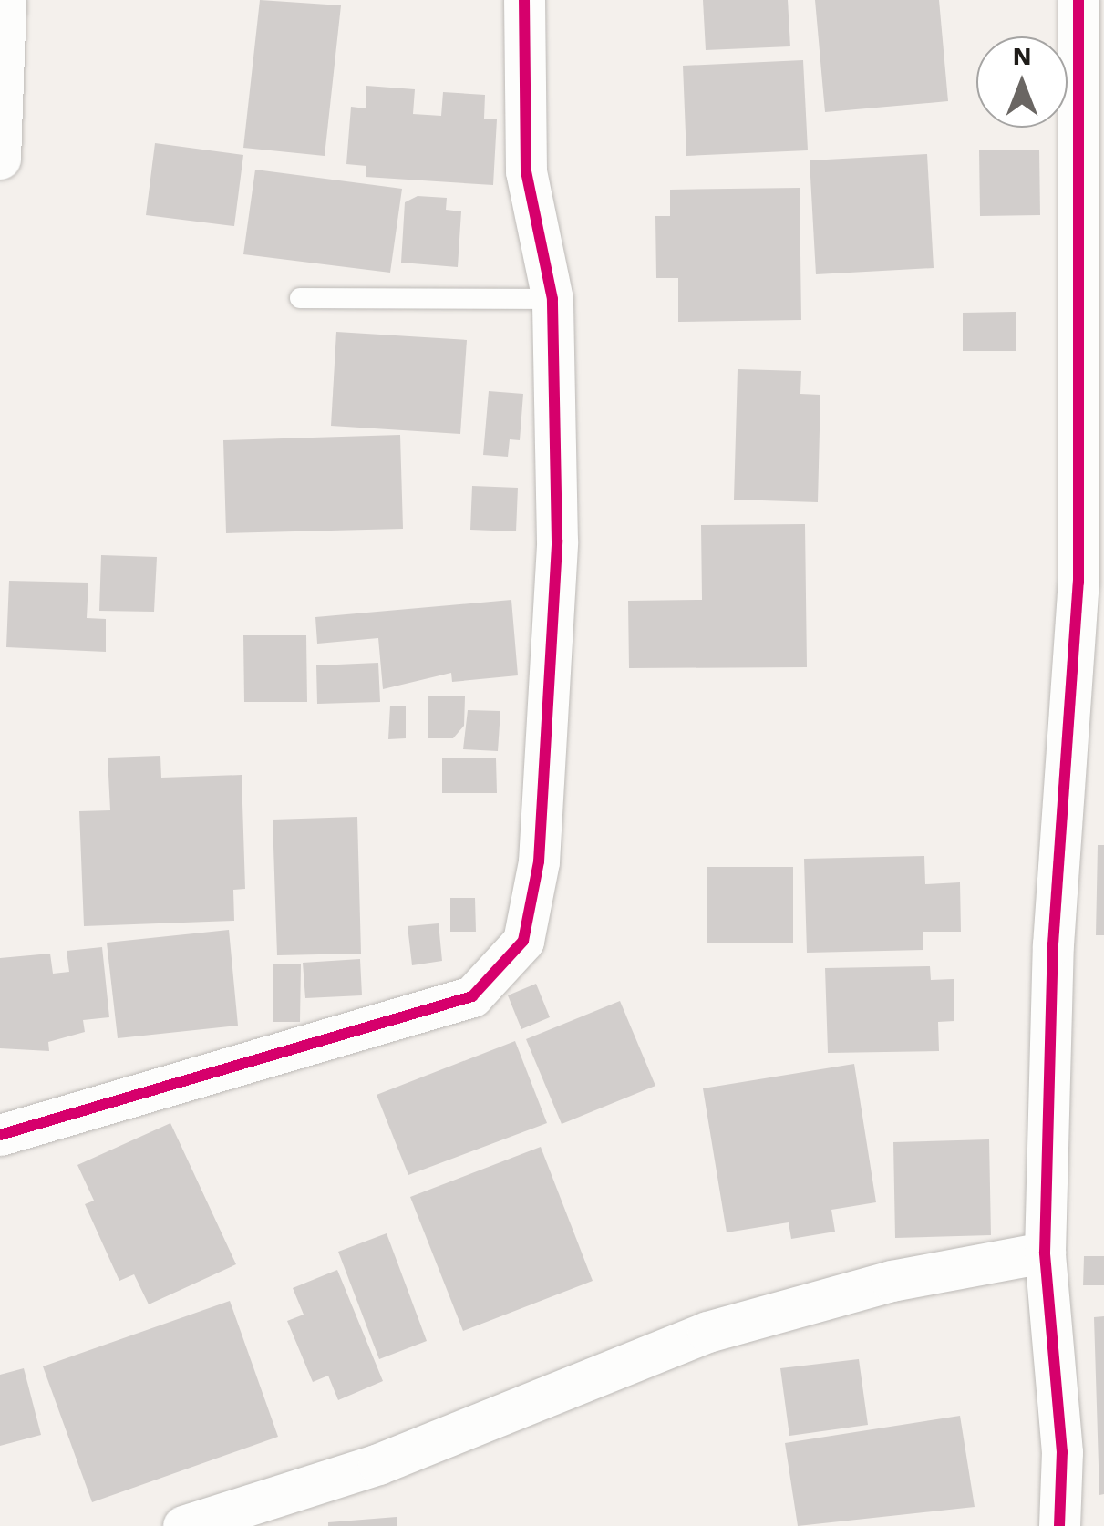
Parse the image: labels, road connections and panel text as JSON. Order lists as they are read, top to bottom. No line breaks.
{"north":"top"}
